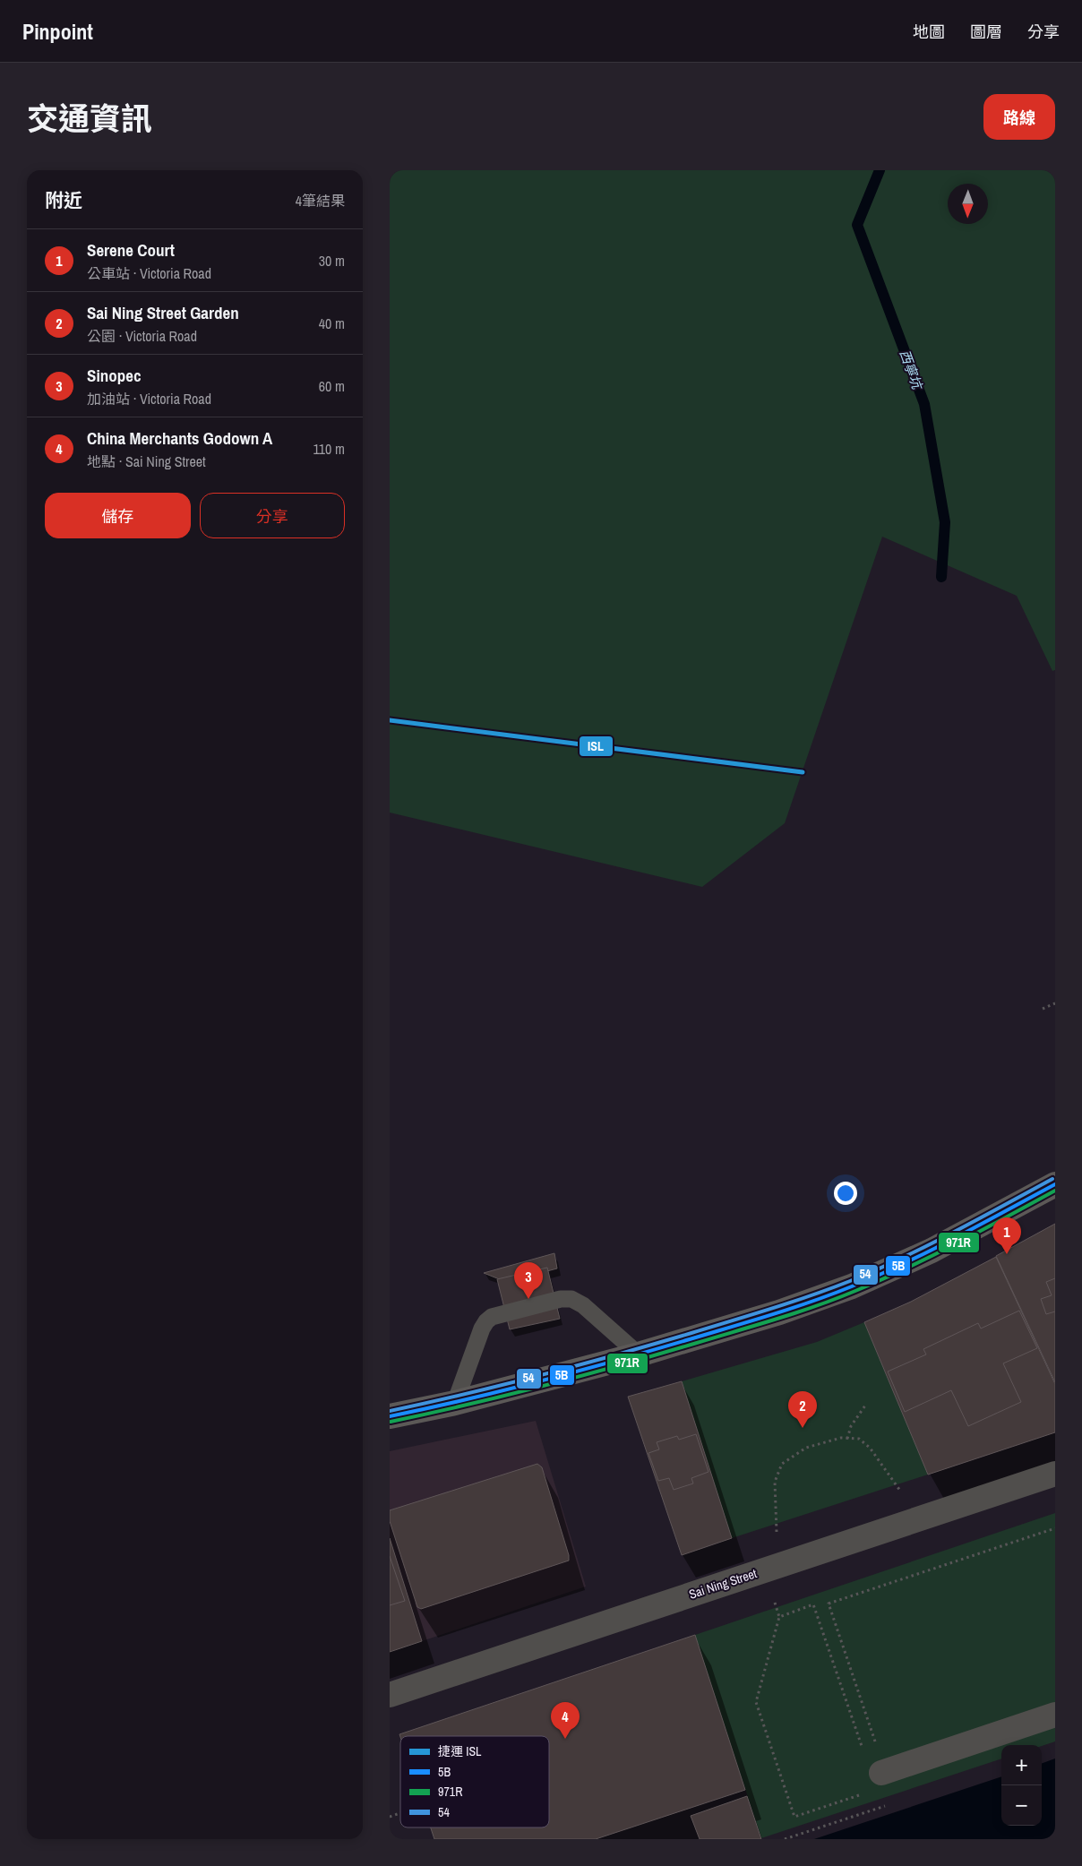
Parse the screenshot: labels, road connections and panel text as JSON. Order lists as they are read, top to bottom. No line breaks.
{"streets":{"street":["Sai Ning Street"]},"water":["西寧坑"],"lines":["metro line ISL","transit line 54","transit line 5B","transit line 971R"],"legend":["捷運 ISL","5B","971R","54"],"north":"bottom","page":{"header":"Pinpoint","nav":["地圖","圖層","分享"],"title":"交通資訊","buttons":["路線",["儲存","分享"]],"heading":["附近","4筆結果"],"list":[{"mark":"1","name":"Serene Court","note":"公車站 · Victoria Road","value":"30 m"},{"mark":"2","name":"Sai Ning Street Garden","note":"公園 · Victoria Road","value":"40 m"},{"mark":"3","name":"Sinopec","note":"加油站 · Victoria Road","value":"60 m"},{"mark":"4","name":"China Merchants Godown A","note":"地點 · Sai Ning Street","value":"110 m"}],"pins":["1","3","2","4"],"map_buttons":["+","−"]}}
